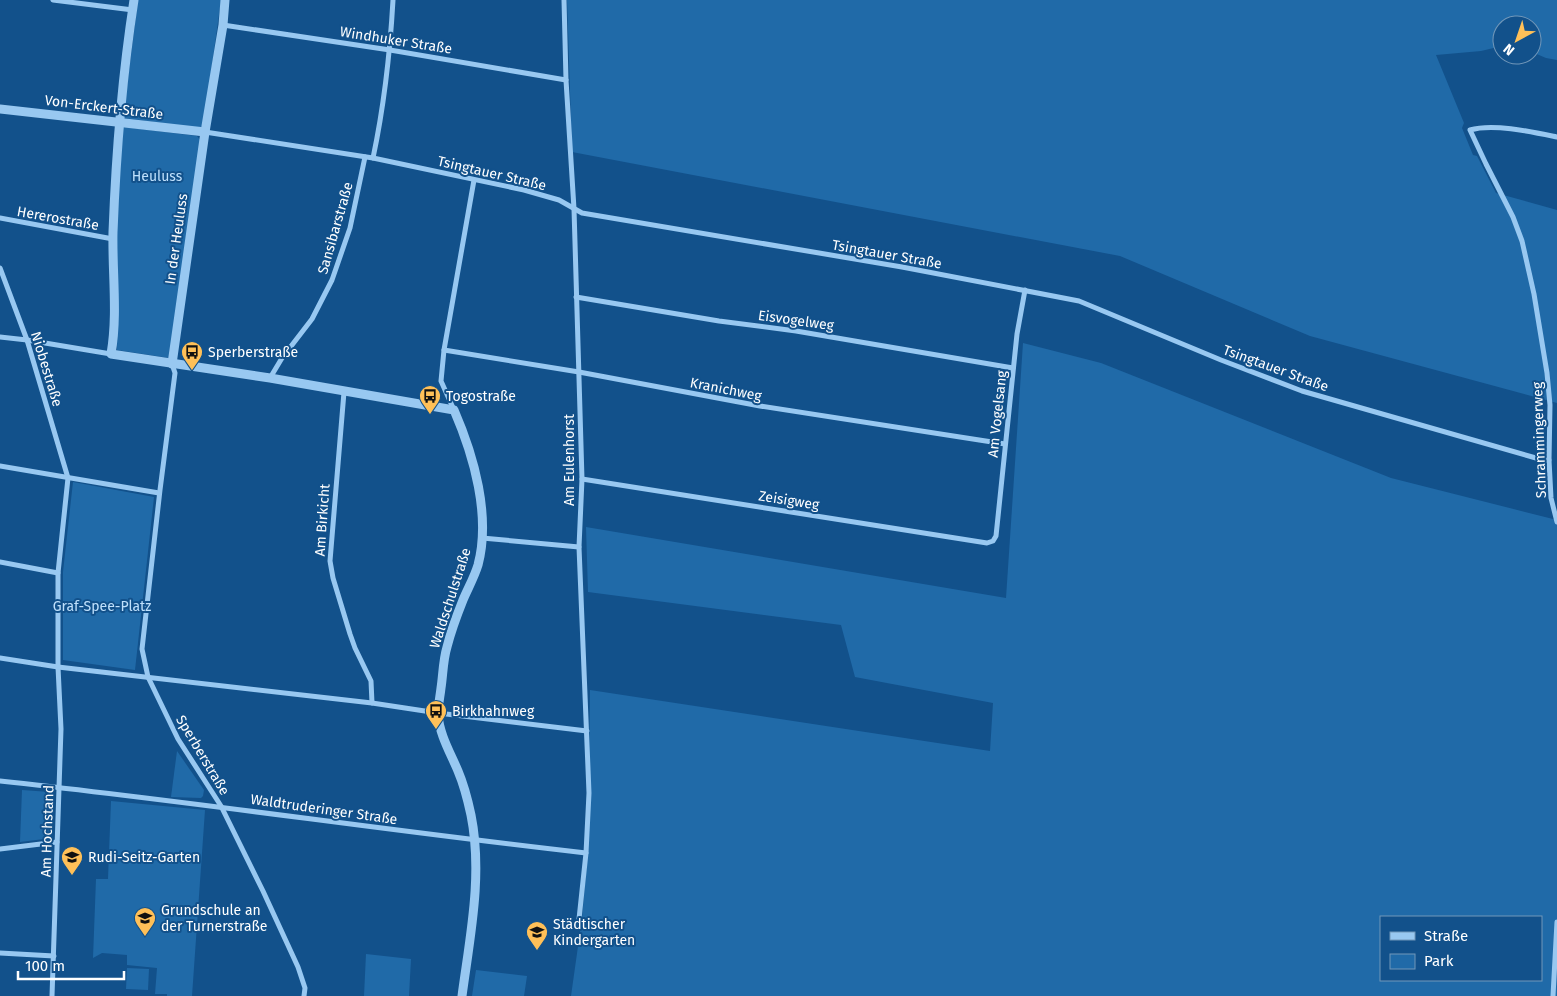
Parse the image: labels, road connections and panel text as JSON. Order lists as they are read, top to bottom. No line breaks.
{"streets":{"street":["Windhuker Straße","Von-Erckert-Straße","Tsingtauer Straße","Hererostraße","Sansibarstraße","In der Heuluss","Eisvogelweg","Niobestraße","Kranichweg","Am Vogelsang","Schrammingerweg","Am Eulenhorst","Zeisigweg","Am Birkicht","Waldschulstraße","Sperberstraße","Waldtruderinger Straße","Am Hochstand"]},"crossings":[["Windhuker Straße","In der Heuluss"],["Windhuker Straße","Am Eulenhorst"],["Von-Erckert-Straße","Tsingtauer Straße"],["Von-Erckert-Straße","In der Heuluss"],["Tsingtauer Straße","Sansibarstraße"],["Tsingtauer Straße","In der Heuluss"],["Tsingtauer Straße","Am Vogelsang"],["Tsingtauer Straße","Schrammingerweg"],["Tsingtauer Straße","Am Eulenhorst"],["Tsingtauer Straße","Waldschulstraße"],["In der Heuluss","Sperberstraße"],["Eisvogelweg","Am Vogelsang"],["Eisvogelweg","Am Eulenhorst"],["Kranichweg","Am Vogelsang"],["Kranichweg","Am Eulenhorst"],["Kranichweg","Waldschulstraße"],["Am Vogelsang","Zeisigweg"],["Am Eulenhorst","Zeisigweg"],["Am Eulenhorst","Waldtruderinger Straße"],["Waldschulstraße","Waldtruderinger Straße"],["Sperberstraße","Waldtruderinger Straße"],["Waldtruderinger Straße","Am Hochstand"]],"parks":["Heuluss","Graf-Spee-Platz"],"places":{"bus stop":["Sperberstraße","Togostraße","Birkhahnweg"],"school or university":["Rudi-Seitz-Garten","Grundschule an der Turnerstraße","Städtischer Kindergarten"]},"legend":["Straße","Park"],"scale_bar":"100 m","north":"bottom left"}
